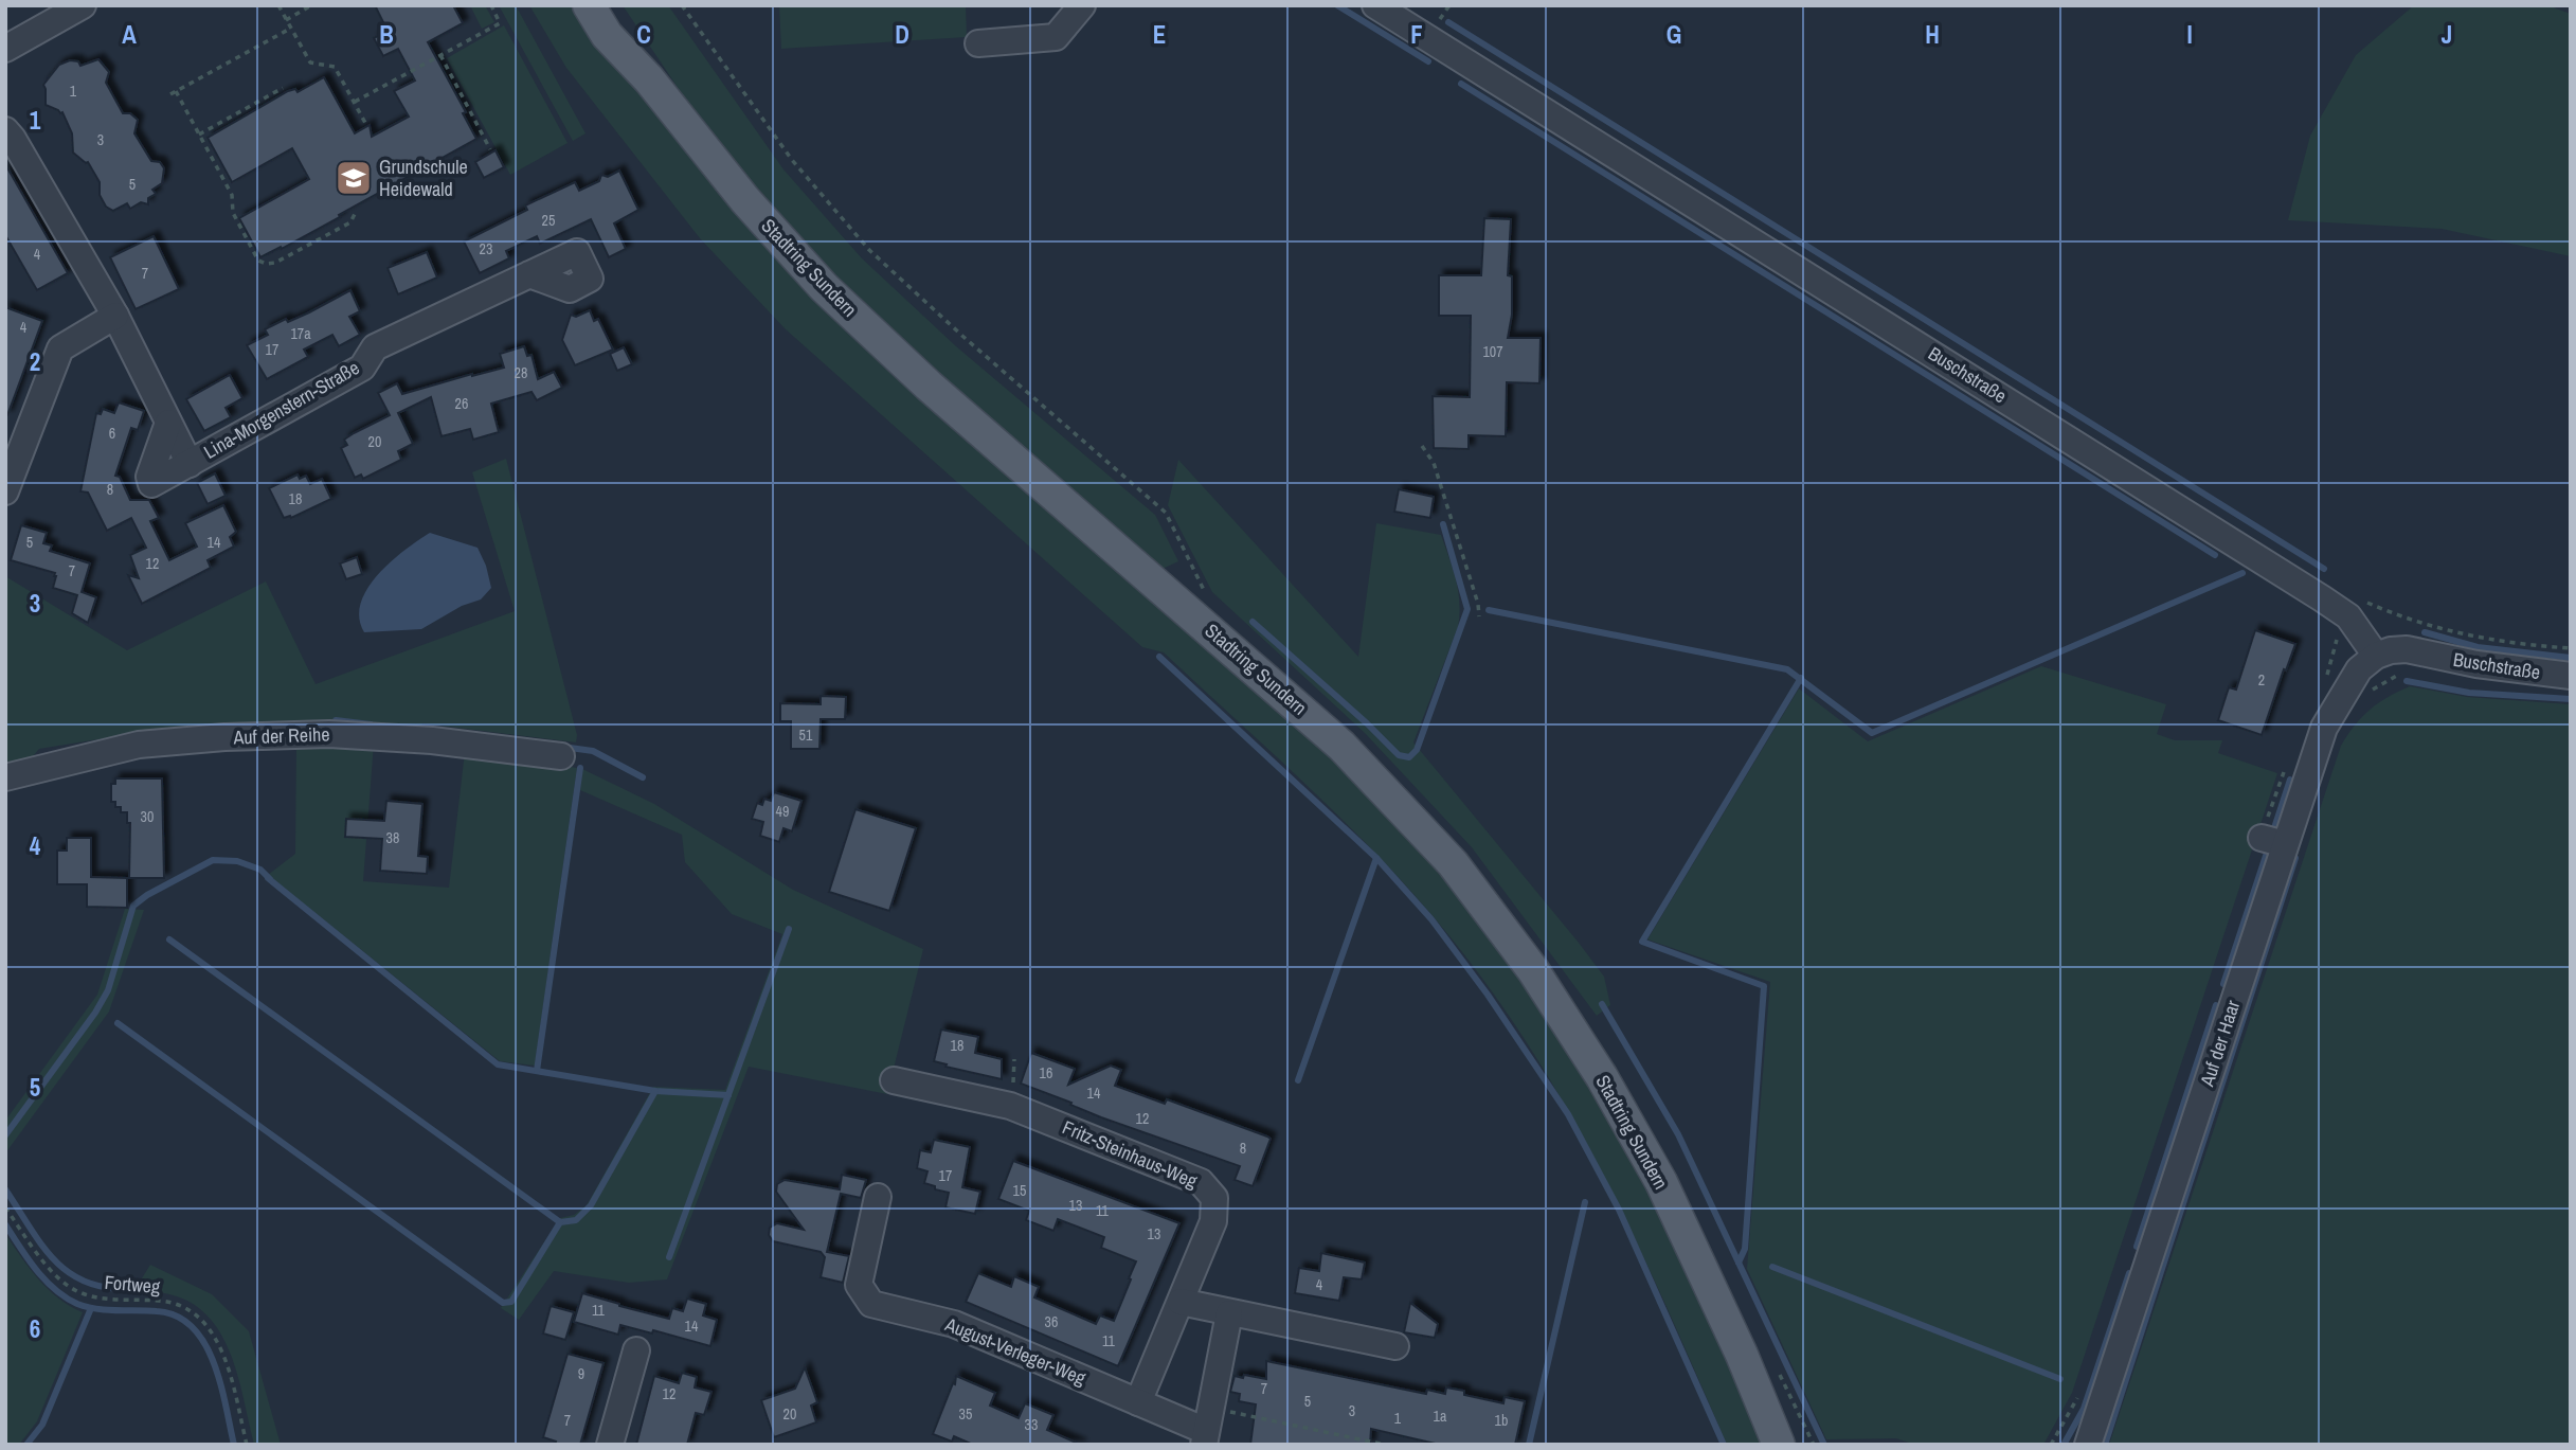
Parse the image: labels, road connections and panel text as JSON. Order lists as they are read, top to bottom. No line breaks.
{"streets":{"main road":["Stadtring Sundern"],"street":["Buschstraße","Lina-Morgenstern-Straße","Auf der Reihe","Auf der Haar","Fritz-Steinhaus-Weg","August-Verleger-Weg"],"path":["Fortweg"]},"crossings":[["Buschstraße","Auf der Haar"],["Fritz-Steinhaus-Weg","August-Verleger-Weg"]],"places":{"school or university":["Grundschule Heidewald"]},"house_numbers":["1","3","5","25","23","4","7","4","17a","17","107","28","26","6","20","8","18","5","14","12","7","2","51","49","30","38","18","16","14","12","8","17","15","13","11","13","4","11","36","14","11","9","7","12","5","3","20","35","1a","1","7","1b","33"],"grid":{"columns":["A","B","C","D","E","F","G","H","I","J"],"rows":["1","2","3","4","5","6"]}}
